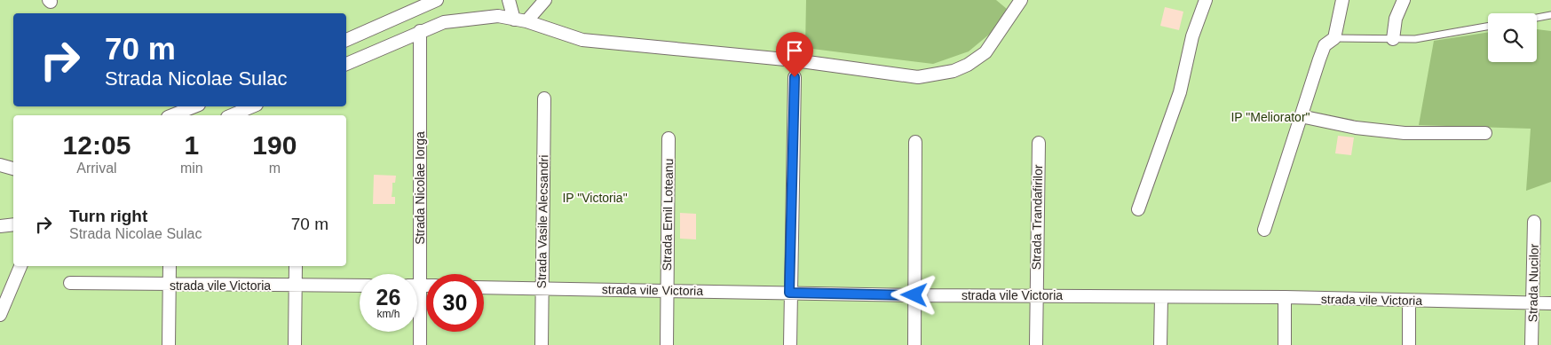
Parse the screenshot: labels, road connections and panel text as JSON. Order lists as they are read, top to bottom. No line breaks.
{"streets":{"street":["Strada Nicolae Iorga","Strada Emil Loteanu","Strada Trandafirilor","Strada Vasile Alecsandri","Strada Nucilor","strada vile Victoria"]},"crossings":[["Strada Emil Loteanu","strada vile Victoria"],["Strada Trandafirilor","strada vile Victoria"],["Strada Vasile Alecsandri","strada vile Victoria"],["Strada Nucilor","strada vile Victoria"]],"parks":["IP \"Meliorator\"","IP \"Victoria\""],"page":{"turn":["70 m","Strada Nicolae Sulac"],"eta":["12:05","Arrival","1","min","190","m"],"list":[{"name":"Turn right","note":"Strada Nicolae Sulac","value":"70 m"}],"speed":"26 km/h","limit":"30"}}
